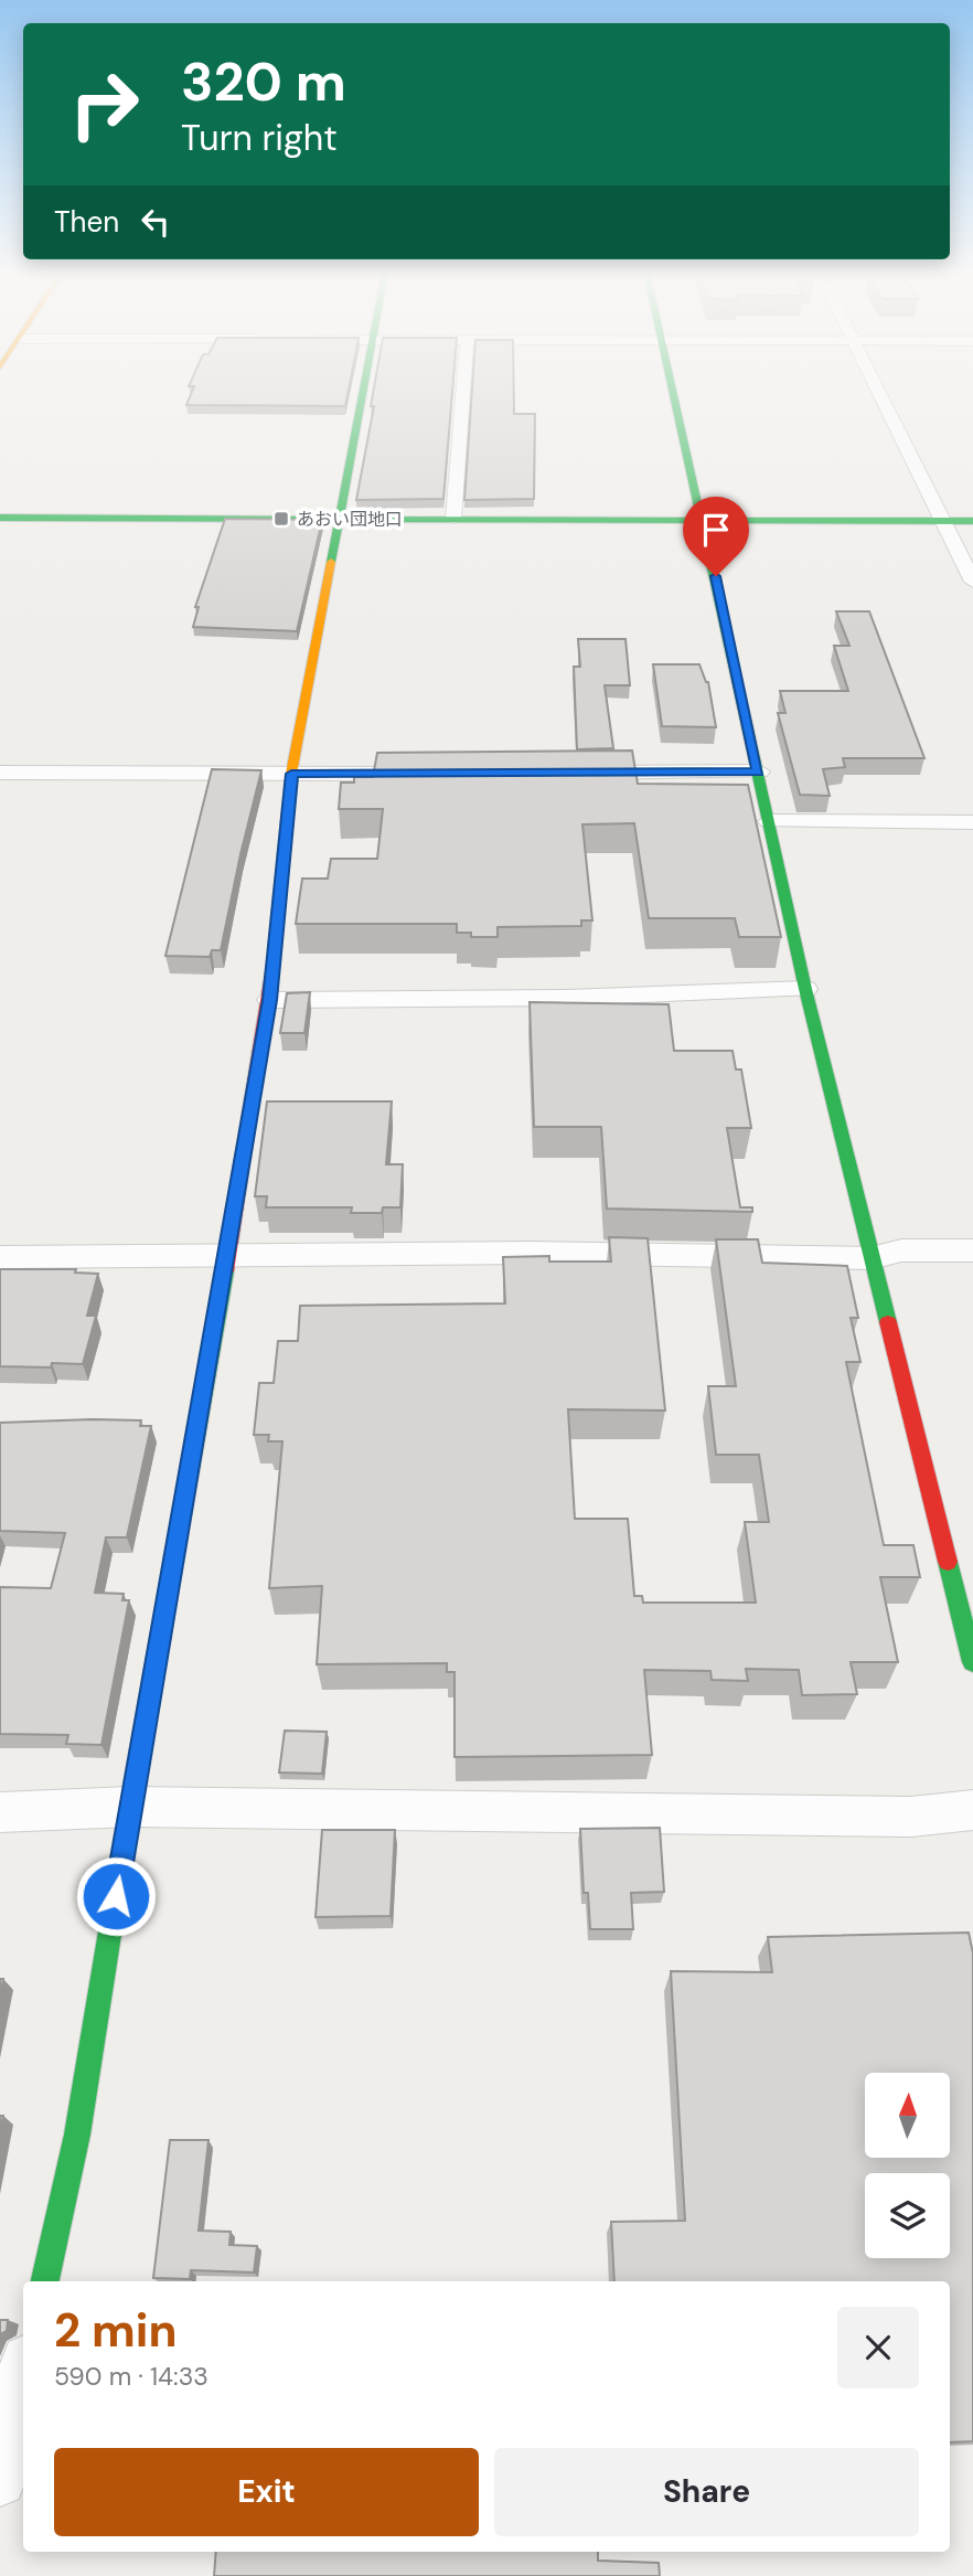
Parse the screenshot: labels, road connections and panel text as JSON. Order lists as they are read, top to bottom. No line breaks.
{"places":{"transit":["あおい団地口"]},"north":"top","page":{"turn":["320 m","Turn right"],"then":"Then","heading":["2 min","590 m · 14:33"],"buttons":["Exit","Share"]}}
